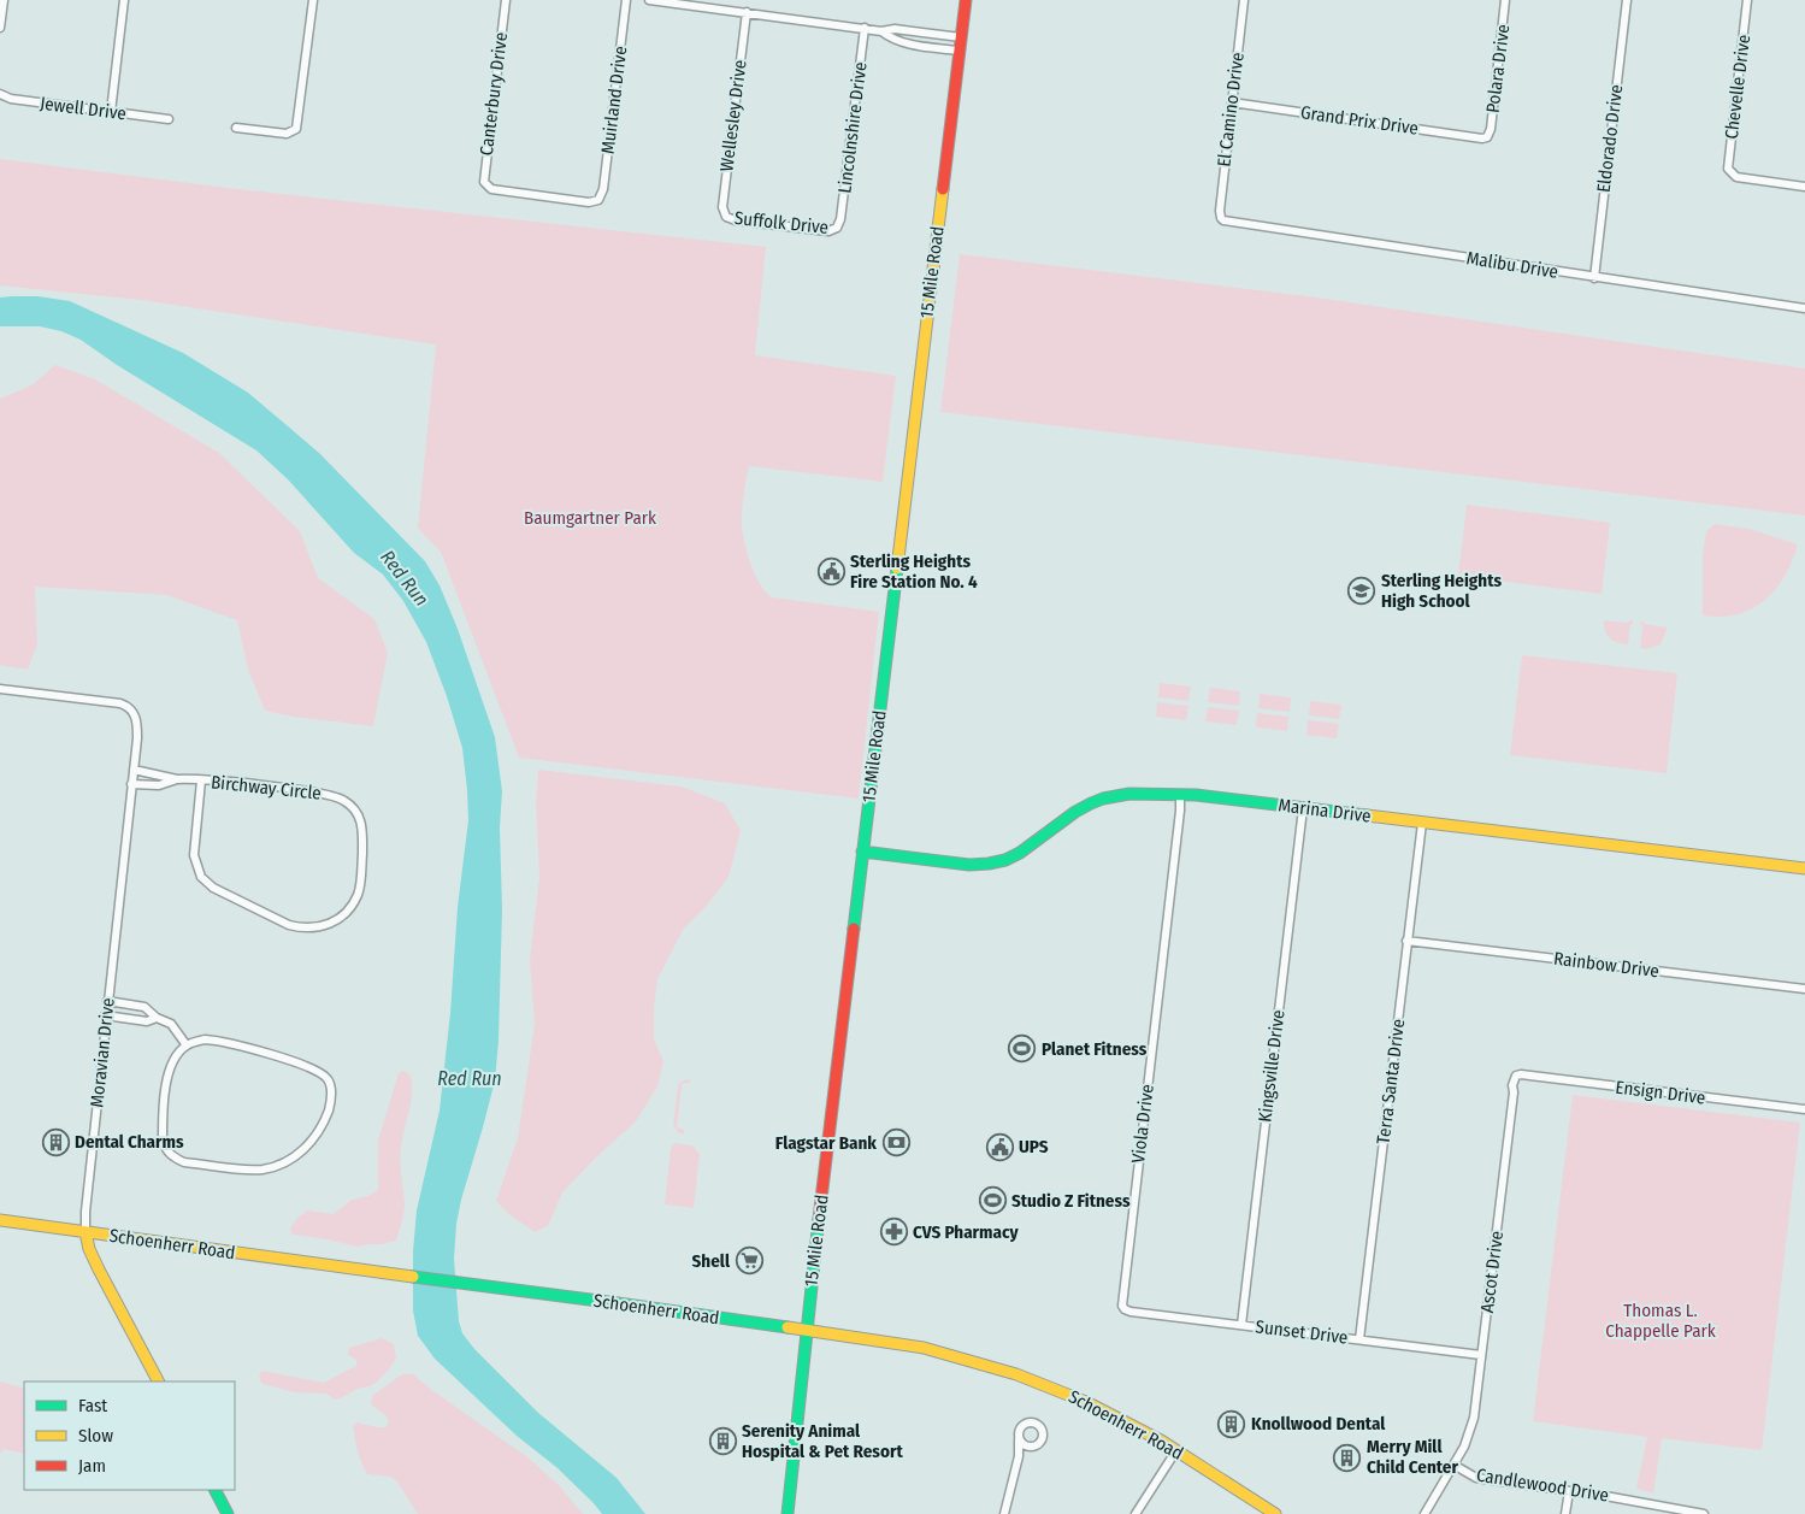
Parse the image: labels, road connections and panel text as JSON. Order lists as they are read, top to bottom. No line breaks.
{"streets":{"main road":["15 Mile Road","Marina Drive","Moravian Drive","Schoenherr Road"],"street":["Polara Drive","Chevelle Drive","Canterbury Drive","Muirland Drive","Jewell Drive","El Camino Drive","Wellesley Drive","Grand Prix Drive","Lincolnshire Drive","Eldorado Drive","Suffolk Drive","Malibu Drive","Birchway Circle","Rainbow Drive","Kingsville Drive","Terra Santa Drive","Ensign Drive","Viola Drive","Ascot Drive","Sunset Drive","Candlewood Drive"]},"crossings":[["Polara Drive","Grand Prix Drive"],["Canterbury Drive","Muirland Drive"],["El Camino Drive","Grand Prix Drive"],["El Camino Drive","Malibu Drive"],["Wellesley Drive","Suffolk Drive"],["Lincolnshire Drive","Suffolk Drive"],["Eldorado Drive","Malibu Drive"],["15 Mile Road","Marina Drive"],["15 Mile Road","Schoenherr Road"],["Birchway Circle","Moravian Drive"],["Marina Drive","Kingsville Drive"],["Marina Drive","Terra Santa Drive"],["Marina Drive","Viola Drive"],["Rainbow Drive","Terra Santa Drive"],["Moravian Drive","Schoenherr Road"],["Kingsville Drive","Sunset Drive"],["Terra Santa Drive","Sunset Drive"],["Ensign Drive","Ascot Drive"],["Viola Drive","Sunset Drive"],["Ascot Drive","Sunset Drive"],["Ascot Drive","Candlewood Drive"]],"water":["Red Run"],"parks":["Baumgartner Park","Thomas L. Chappelle Park"],"places":{"public building":["Sterling Heights Fire Station No. 4","UPS"],"school or university":["Sterling Heights High School"],"sports":["Planet Fitness","Studio Z Fitness"],"building":["Dental Charms","Knollwood Dental","Serenity Animal Hospital & Pet Resort","Merry Mill Child Center"],"bank":["Flagstar Bank"],"pharmacy":["CVS Pharmacy"],"supermarket":["Shell"]},"legend":["Fast","Slow","Jam"]}
